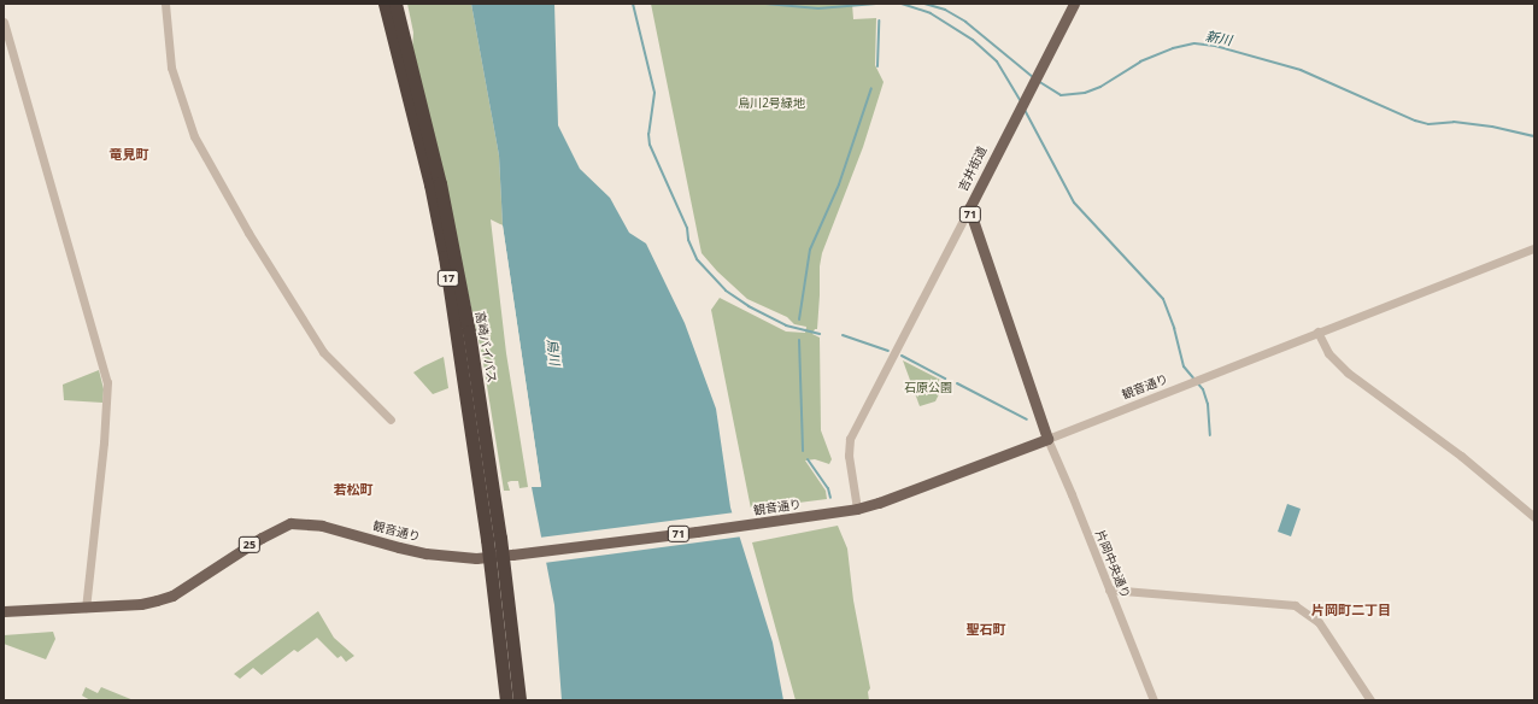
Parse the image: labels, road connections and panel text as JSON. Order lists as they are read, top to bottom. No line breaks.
{"streets":{"highway":["17","高崎バイパス"],"main road":["吉井街道","71","観音通り","25"],"street":["片岡中央通り"]},"crossings":[["吉井街道","観音通り"],["吉井街道","片岡中央通り"],["高崎バイパス","観音通り"],["観音通り","片岡中央通り"]],"districts":["竜見町","若松町","片岡町二丁目","聖石町"],"water":["新川","烏川"],"parks":["烏川2号緑地","石原公園"]}
